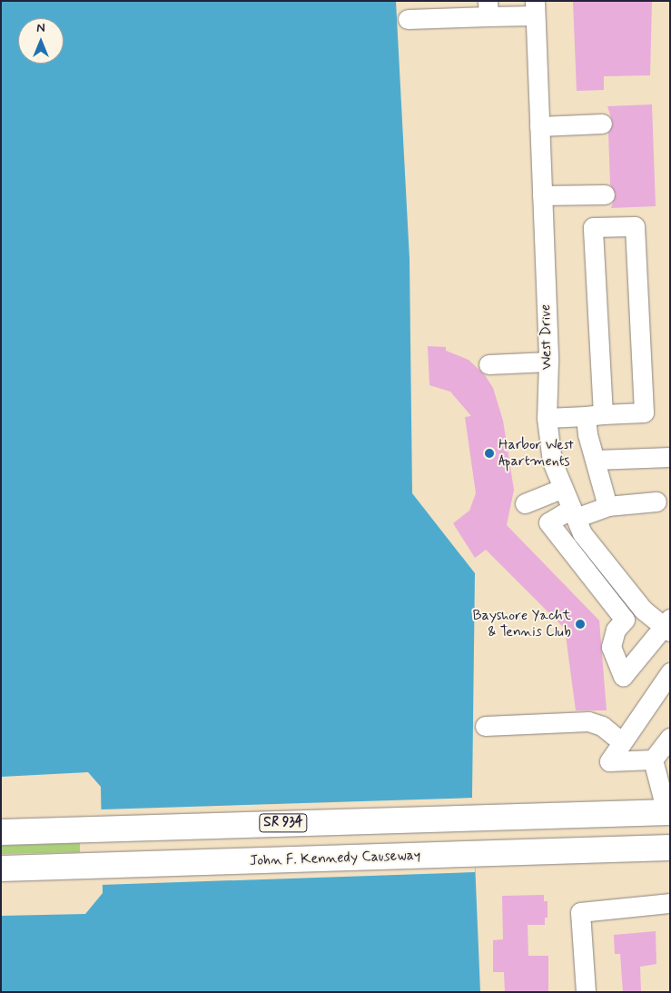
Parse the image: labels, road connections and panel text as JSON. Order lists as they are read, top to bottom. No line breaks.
{"streets":{"main road":["SR 934","John F. Kennedy Causeway"],"street":["West Drive"]},"places":["Harbor West Apartments","Bayshore Yacht & Tennis Club"],"north":"top"}
